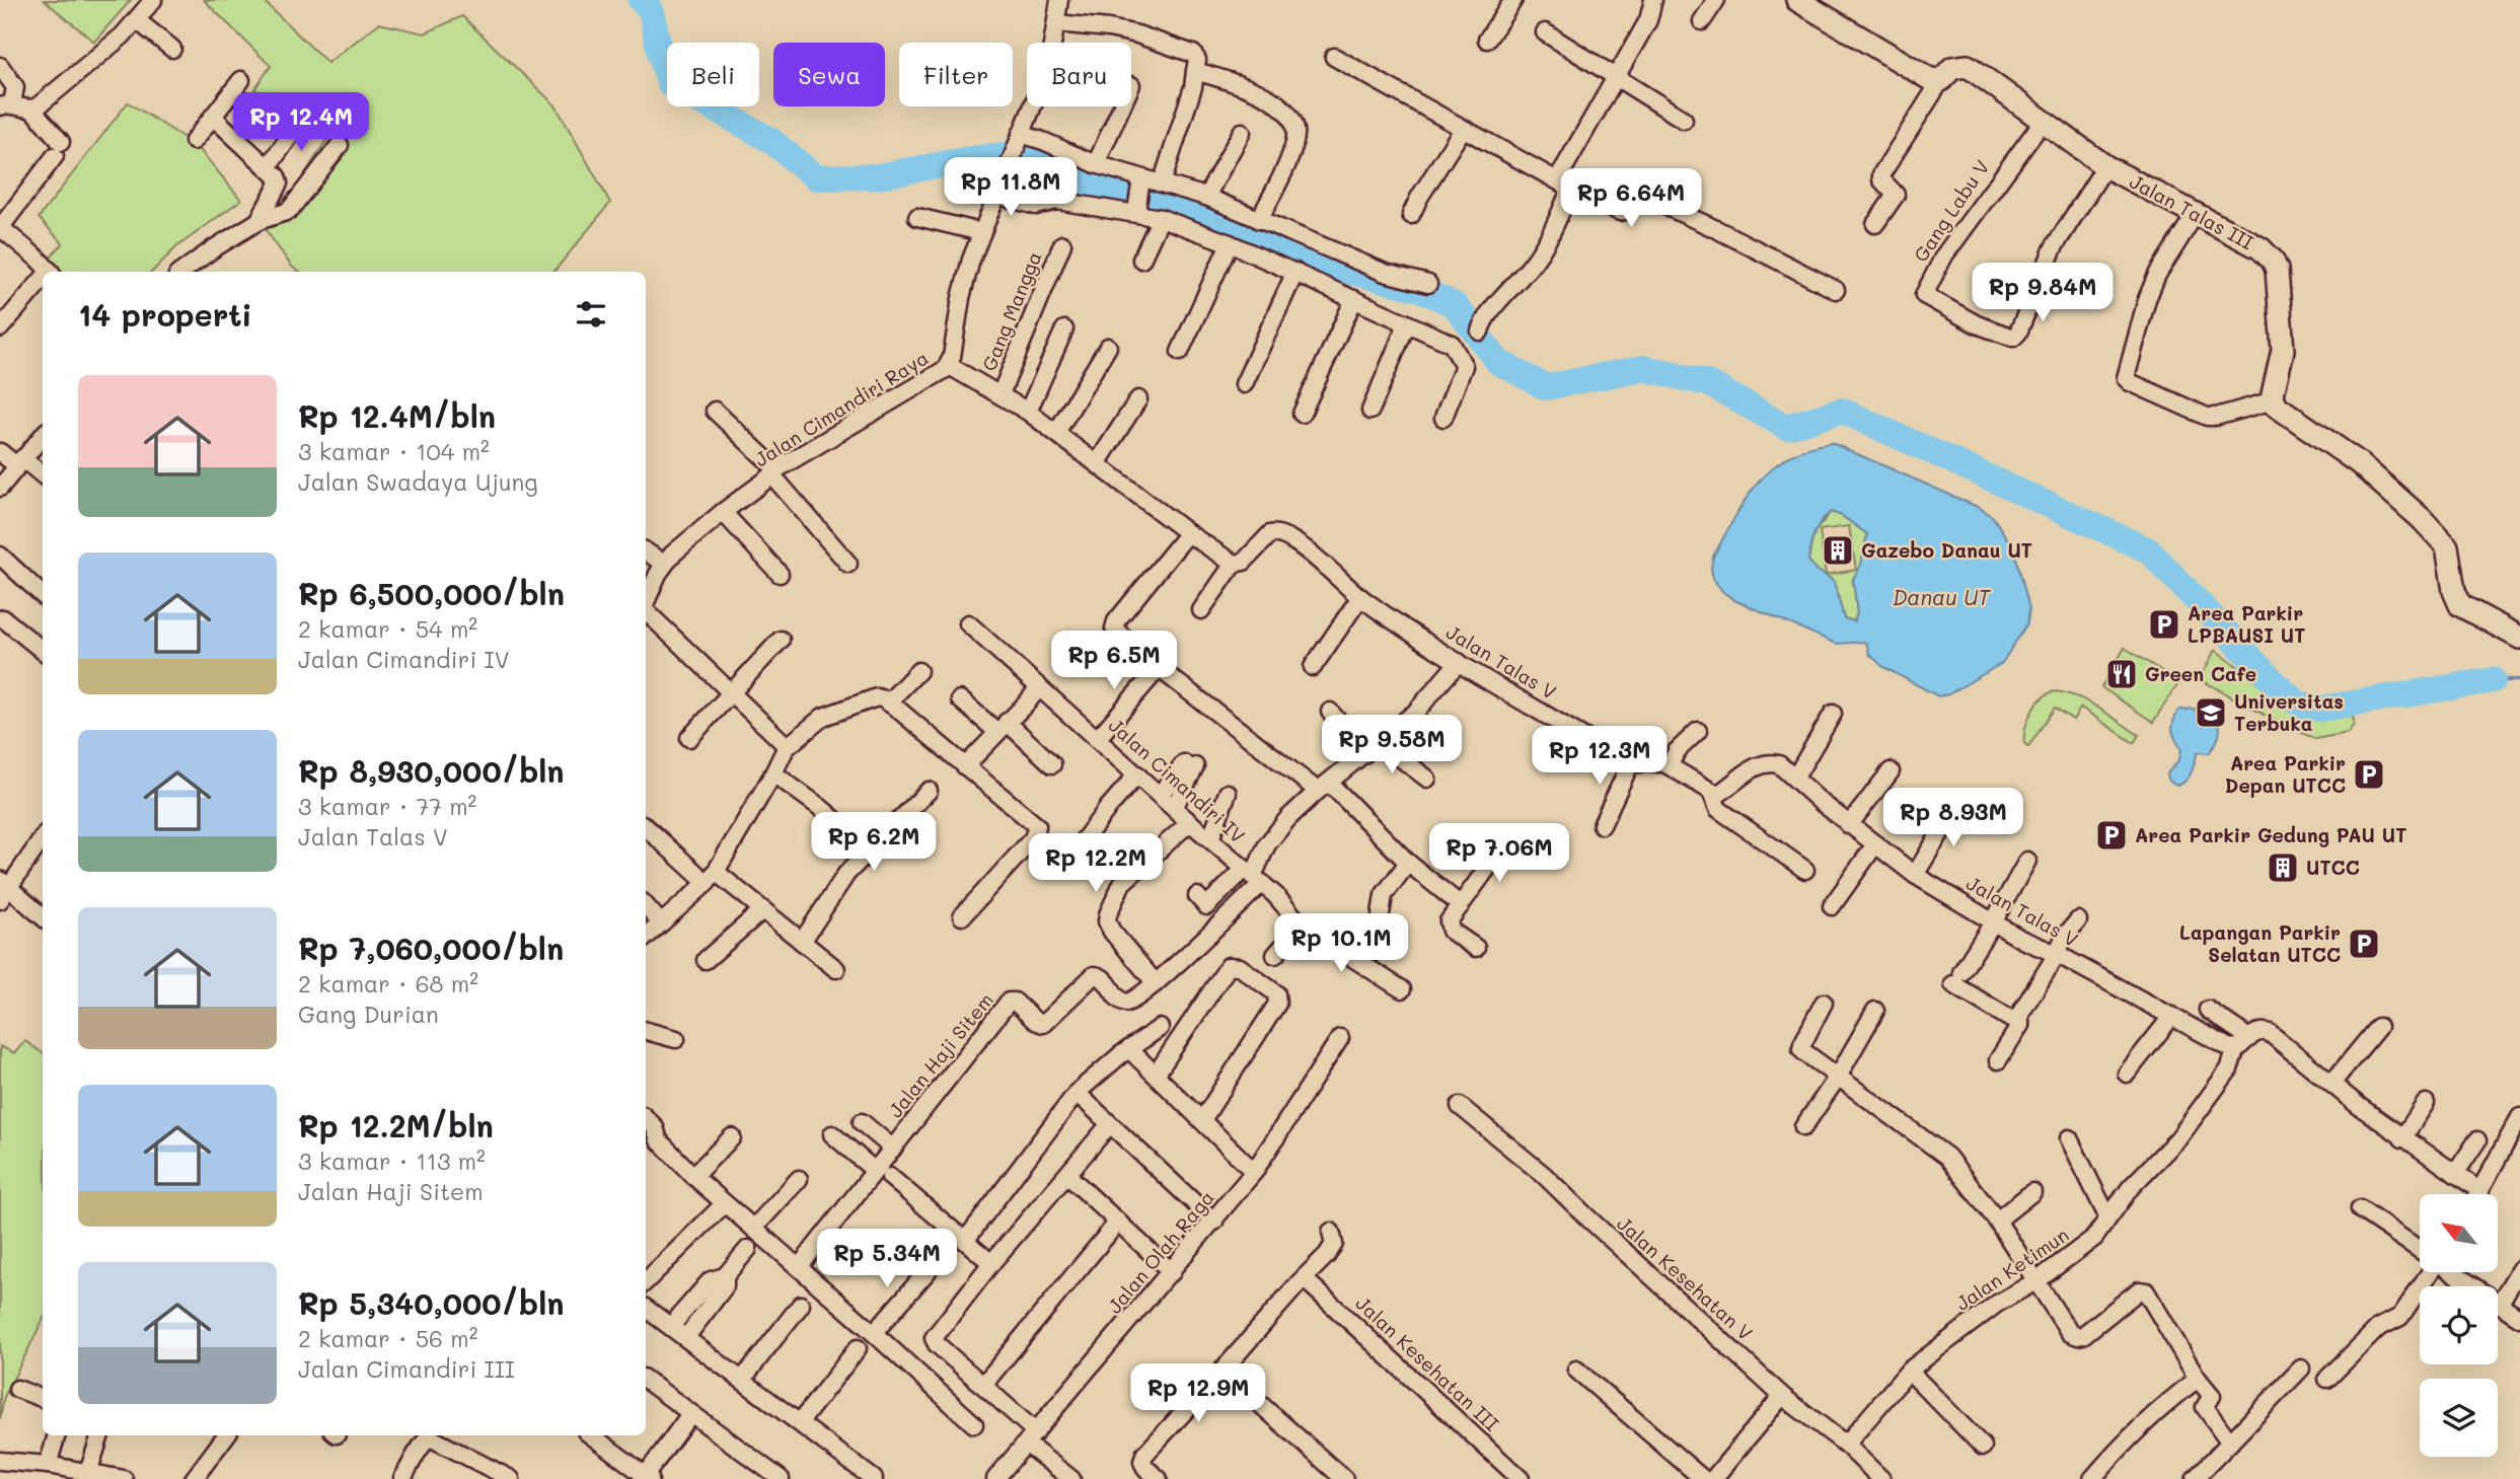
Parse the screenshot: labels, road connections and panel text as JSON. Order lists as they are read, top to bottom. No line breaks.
{"streets":{"street":["Gang Labu V","Jalan Talas III","Gang Mangga","Jalan Cimandiri Raya","Jalan Talas V","Jalan Cimandiri IV","Jalan Haji Sitem","Jalan Olah Raga","Jalan Ketimun","Jalan Kesehatan V","Jalan Kesehatan III"]},"crossings":[["Gang Labu V","Jalan Talas III"],["Jalan Talas V","Jalan Haji Sitem"],["Jalan Talas V","Jalan Ketimun"],["Jalan Cimandiri IV","Jalan Haji Sitem"],["Jalan Ketimun","Jalan Kesehatan V"]],"water":["Danau UT"],"places":{"building":["Gazebo Danau UT","UTCC"],"parking":["Area Parkir LPBAUSI UT","Area Parkir Depan UTCC","Area Parkir Gedung PAU UT","Lapangan Parkir Selatan UTCC"],"restaurant":["Green Cafe"],"school or university":["Universitas Terbuka"]},"north":"top left","page":{"chip":["Beli","Sewa","Filter","Baru"],"price":["Rp 12.4M","Rp 11.8M","Rp 6.64M","Rp 9.84M","Rp 6.5M","Rp 9.58M","Rp 12.3M","Rp 8.93M","Rp 6.2M","Rp 7.06M","Rp 12.2M","Rp 10.1M","Rp 5.34M","Rp 12.9M"],"heading":"14 properti","list":[{"name":"Rp 12.4M/bln","note":"3 kamar · 104 m² · Jalan Swadaya Ujung"},{"name":"Rp 6,500,000/bln","note":"2 kamar · 54 m² · Jalan Cimandiri IV"},{"name":"Rp 8,930,000/bln","note":"3 kamar · 77 m² · Jalan Talas V"},{"name":"Rp 7,060,000/bln","note":"2 kamar · 68 m² · Gang Durian"},{"name":"Rp 12.2M/bln","note":"3 kamar · 113 m² · Jalan Haji Sitem"},{"name":"Rp 5,340,000/bln","note":"2 kamar · 56 m² · Jalan Cimandiri III"}]}}
